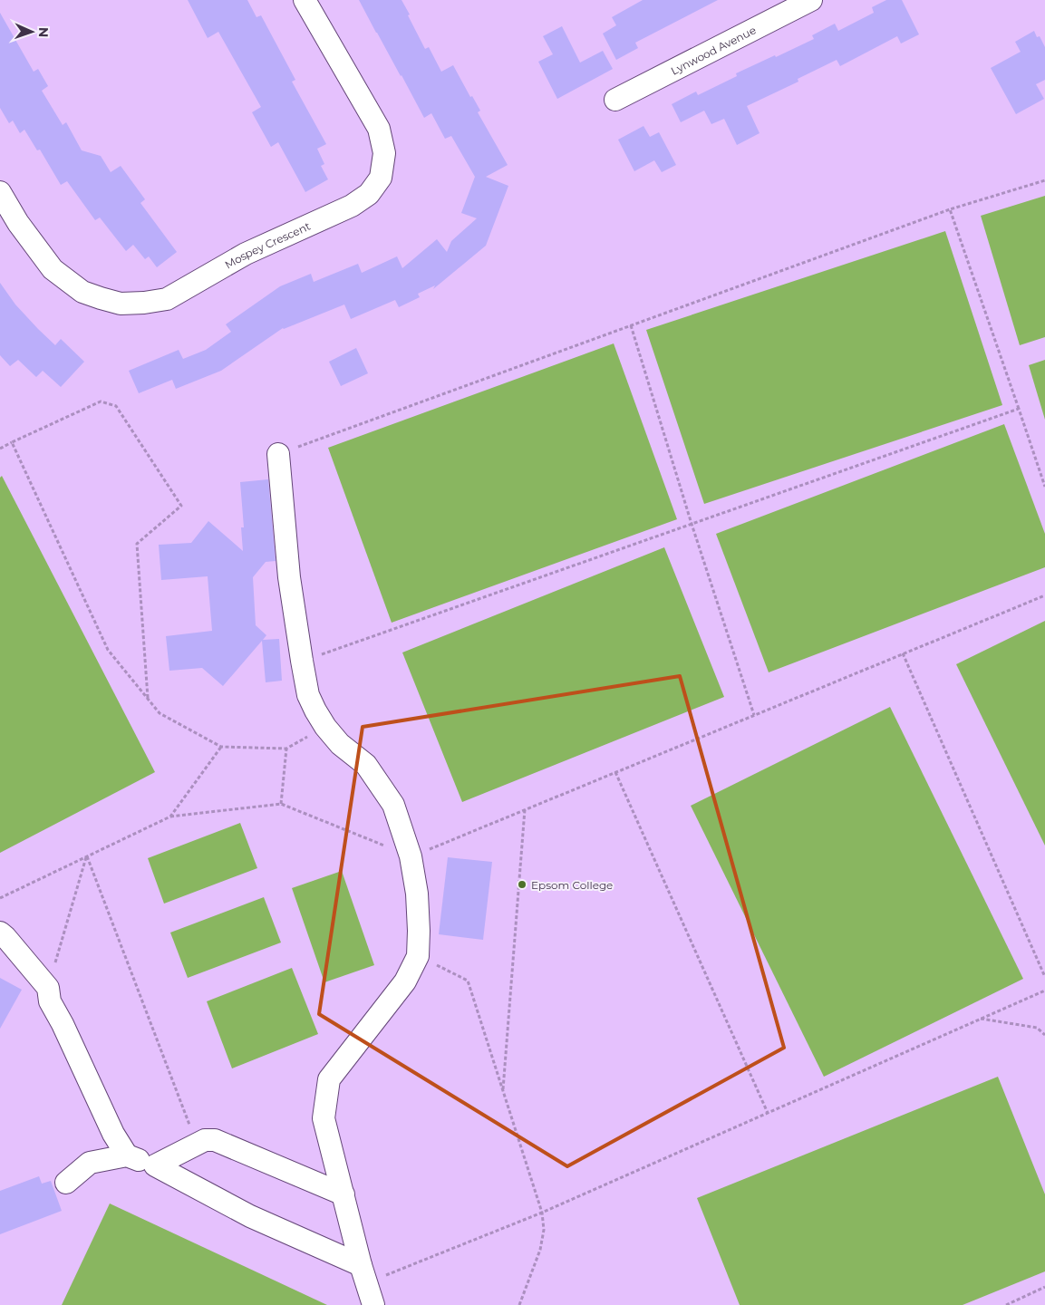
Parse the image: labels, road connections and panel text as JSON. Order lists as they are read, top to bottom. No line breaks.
{"streets":{"street":["Lynwood Avenue","Mospey Crescent"]},"places":["Epsom College"],"north":"right"}
